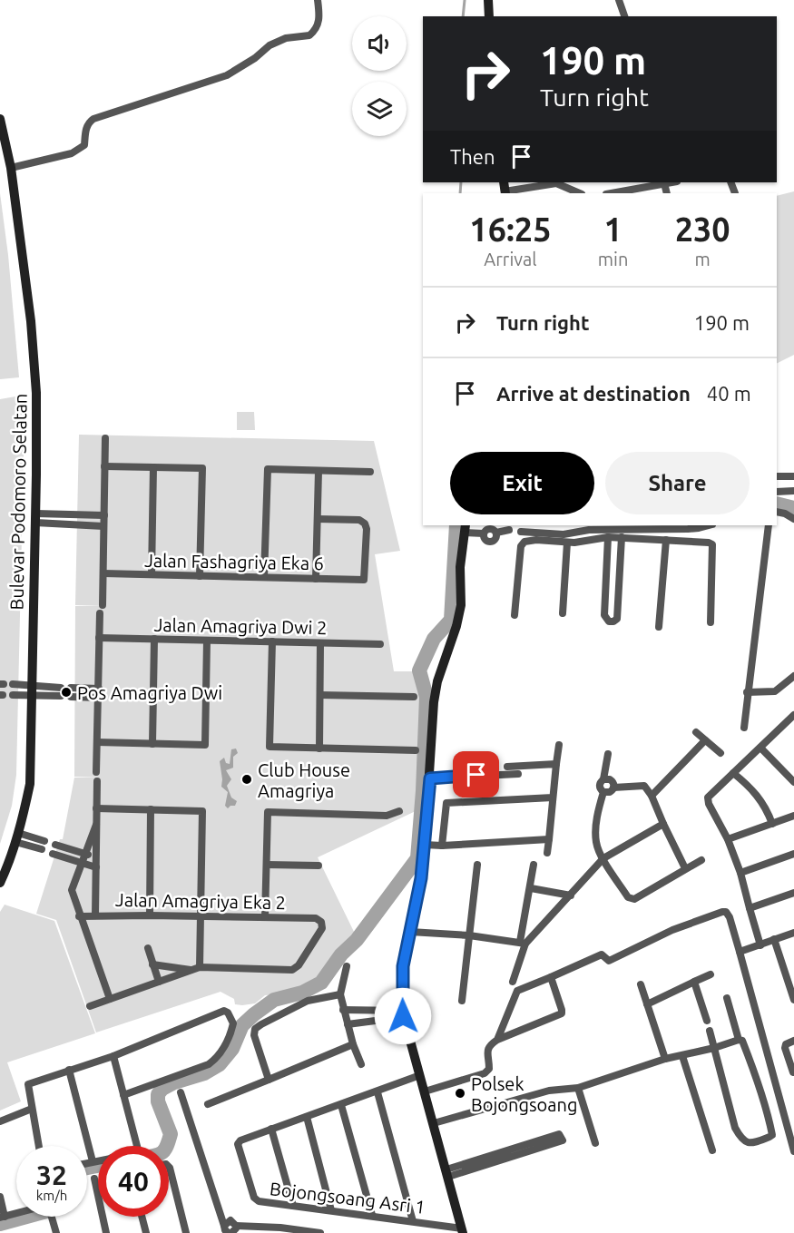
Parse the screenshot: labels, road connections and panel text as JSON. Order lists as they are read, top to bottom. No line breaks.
{"streets":{"street":["Bulevar Podomoro Selatan","Jalan Fashagriya Eka 6","Jalan Amagriya Dwi 2","Jalan Amagriya Eka 2","Bojongsoang Asri 1"]},"places":["Pos Amagriya Dwi","Club House Amagriya","Polsek Bojongsoang"],"page":{"turn":["190 m","Turn right"],"then":"Then","eta":["16:25","Arrival","1","min","230","m"],"list":[{"name":"Turn right","value":"190 m"},{"name":"Arrive at destination","value":"40 m"}],"buttons":["Exit","Share"],"speed":"32 km/h","limit":"40"}}
